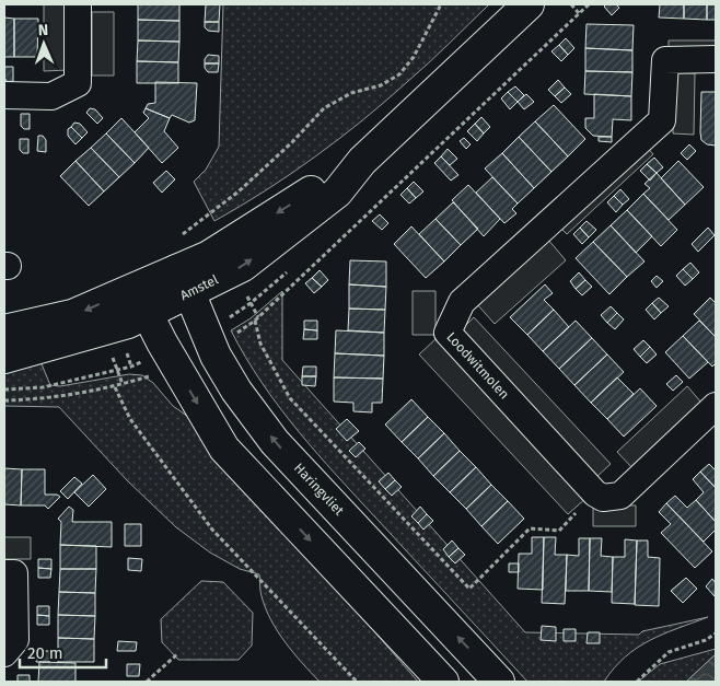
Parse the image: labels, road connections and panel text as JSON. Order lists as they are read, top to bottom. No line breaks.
{"streets":{"street":["Amstel","Loodwitmolen","Haringvliet"]},"crossings":[["Amstel","Haringvliet"]],"scale_bar":"20 m","north":"top"}
